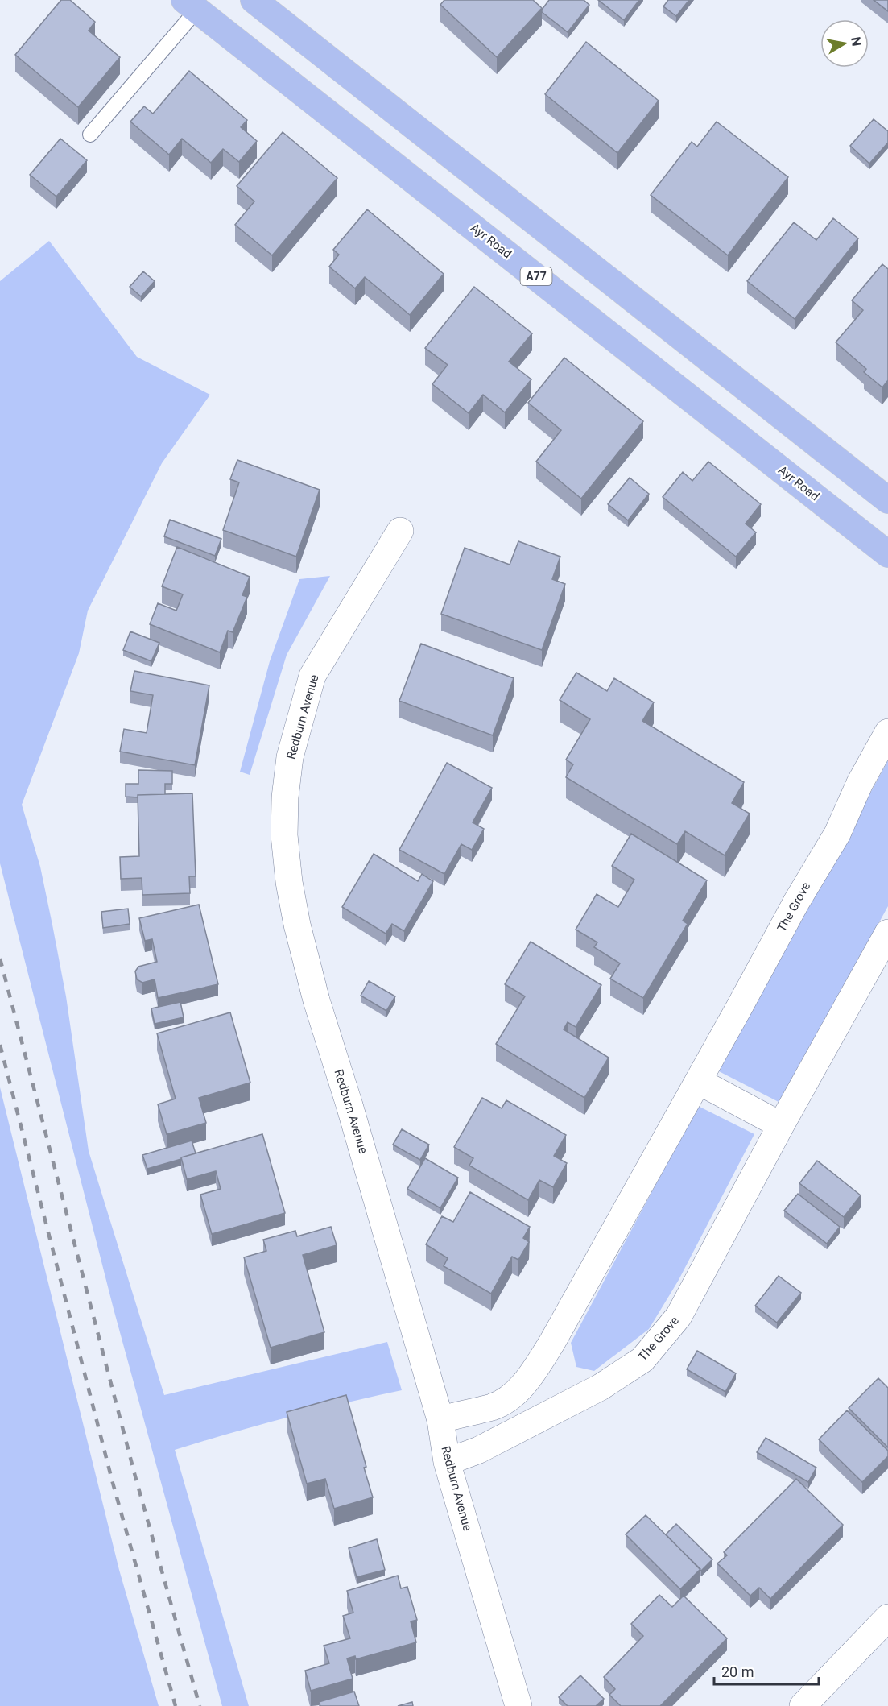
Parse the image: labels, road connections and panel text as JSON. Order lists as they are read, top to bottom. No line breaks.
{"streets":{"main road":["Ayr Road","A77"],"street":["Redburn Avenue","The Grove"]},"crossings":[["Redburn Avenue","The Grove"]],"scale_bar":"20 m","north":"right"}
